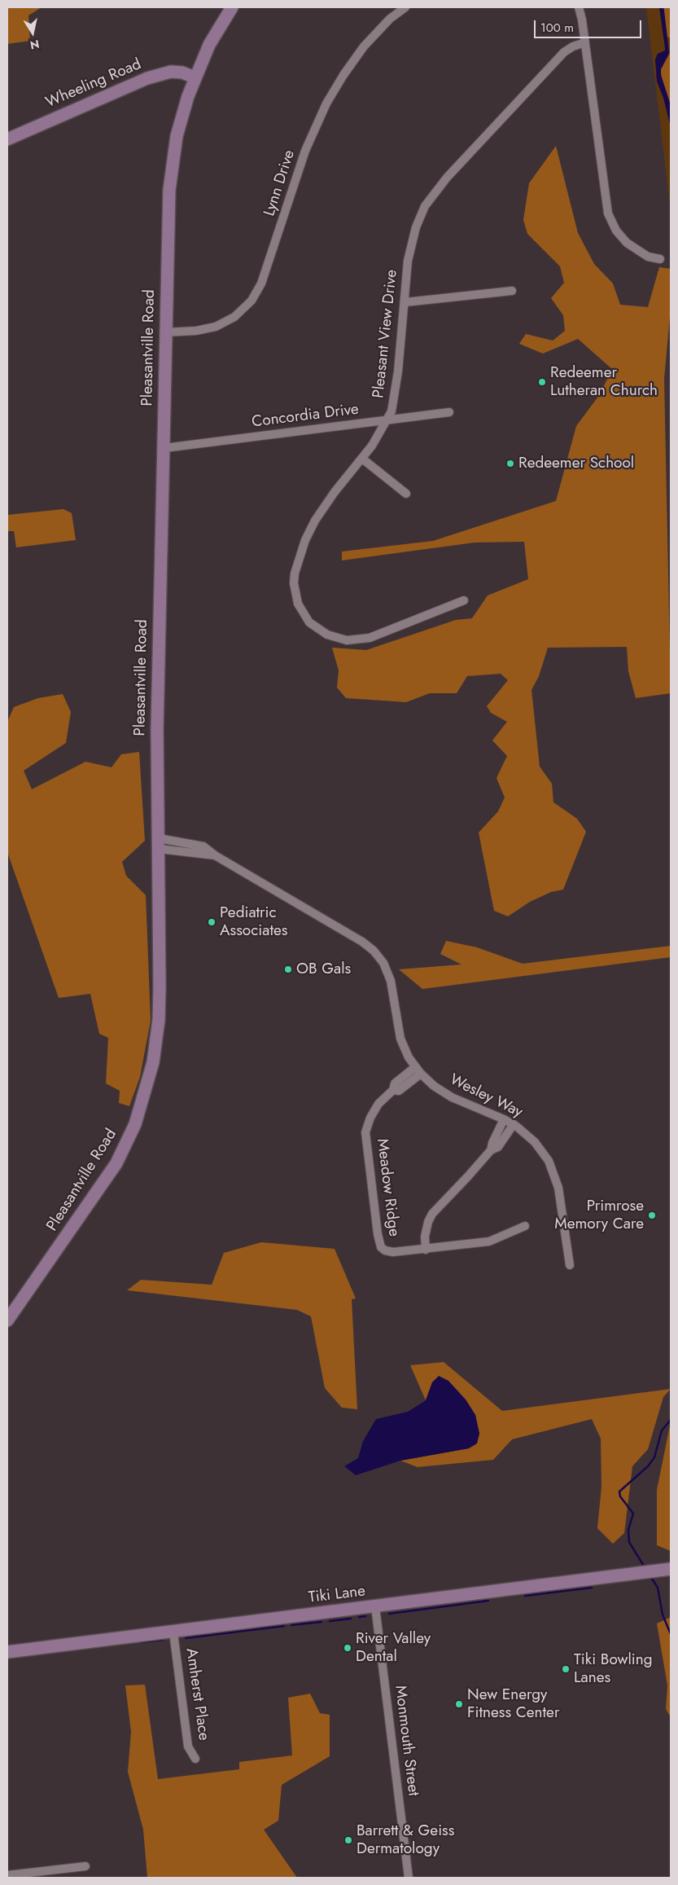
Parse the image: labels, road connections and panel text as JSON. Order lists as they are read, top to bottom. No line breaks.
{"streets":{"main road":["Wheeling Road","Pleasantville Road","Tiki Lane"],"street":["Lynn Drive","Pleasant View Drive","Concordia Drive","Wesley Way","Meadow Ridge","Amherst Place","Monmouth Street"]},"crossings":[["Wheeling Road","Pleasantville Road"],["Lynn Drive","Pleasantville Road"],["Pleasant View Drive","Concordia Drive"],["Pleasantville Road","Concordia Drive"],["Pleasantville Road","Wesley Way"],["Wesley Way","Meadow Ridge"],["Tiki Lane","Amherst Place"],["Tiki Lane","Monmouth Street"]],"places":["Redeemer Lutheran Church","Redeemer School","Pediatric Associates","OB Gals","Primrose Memory Care","River Valley Dental","Tiki Bowling Lanes","New Energy Fitness Center","Barrett & Geiss Dermatology"],"scale_bar":"100 m","north":"bottom"}
